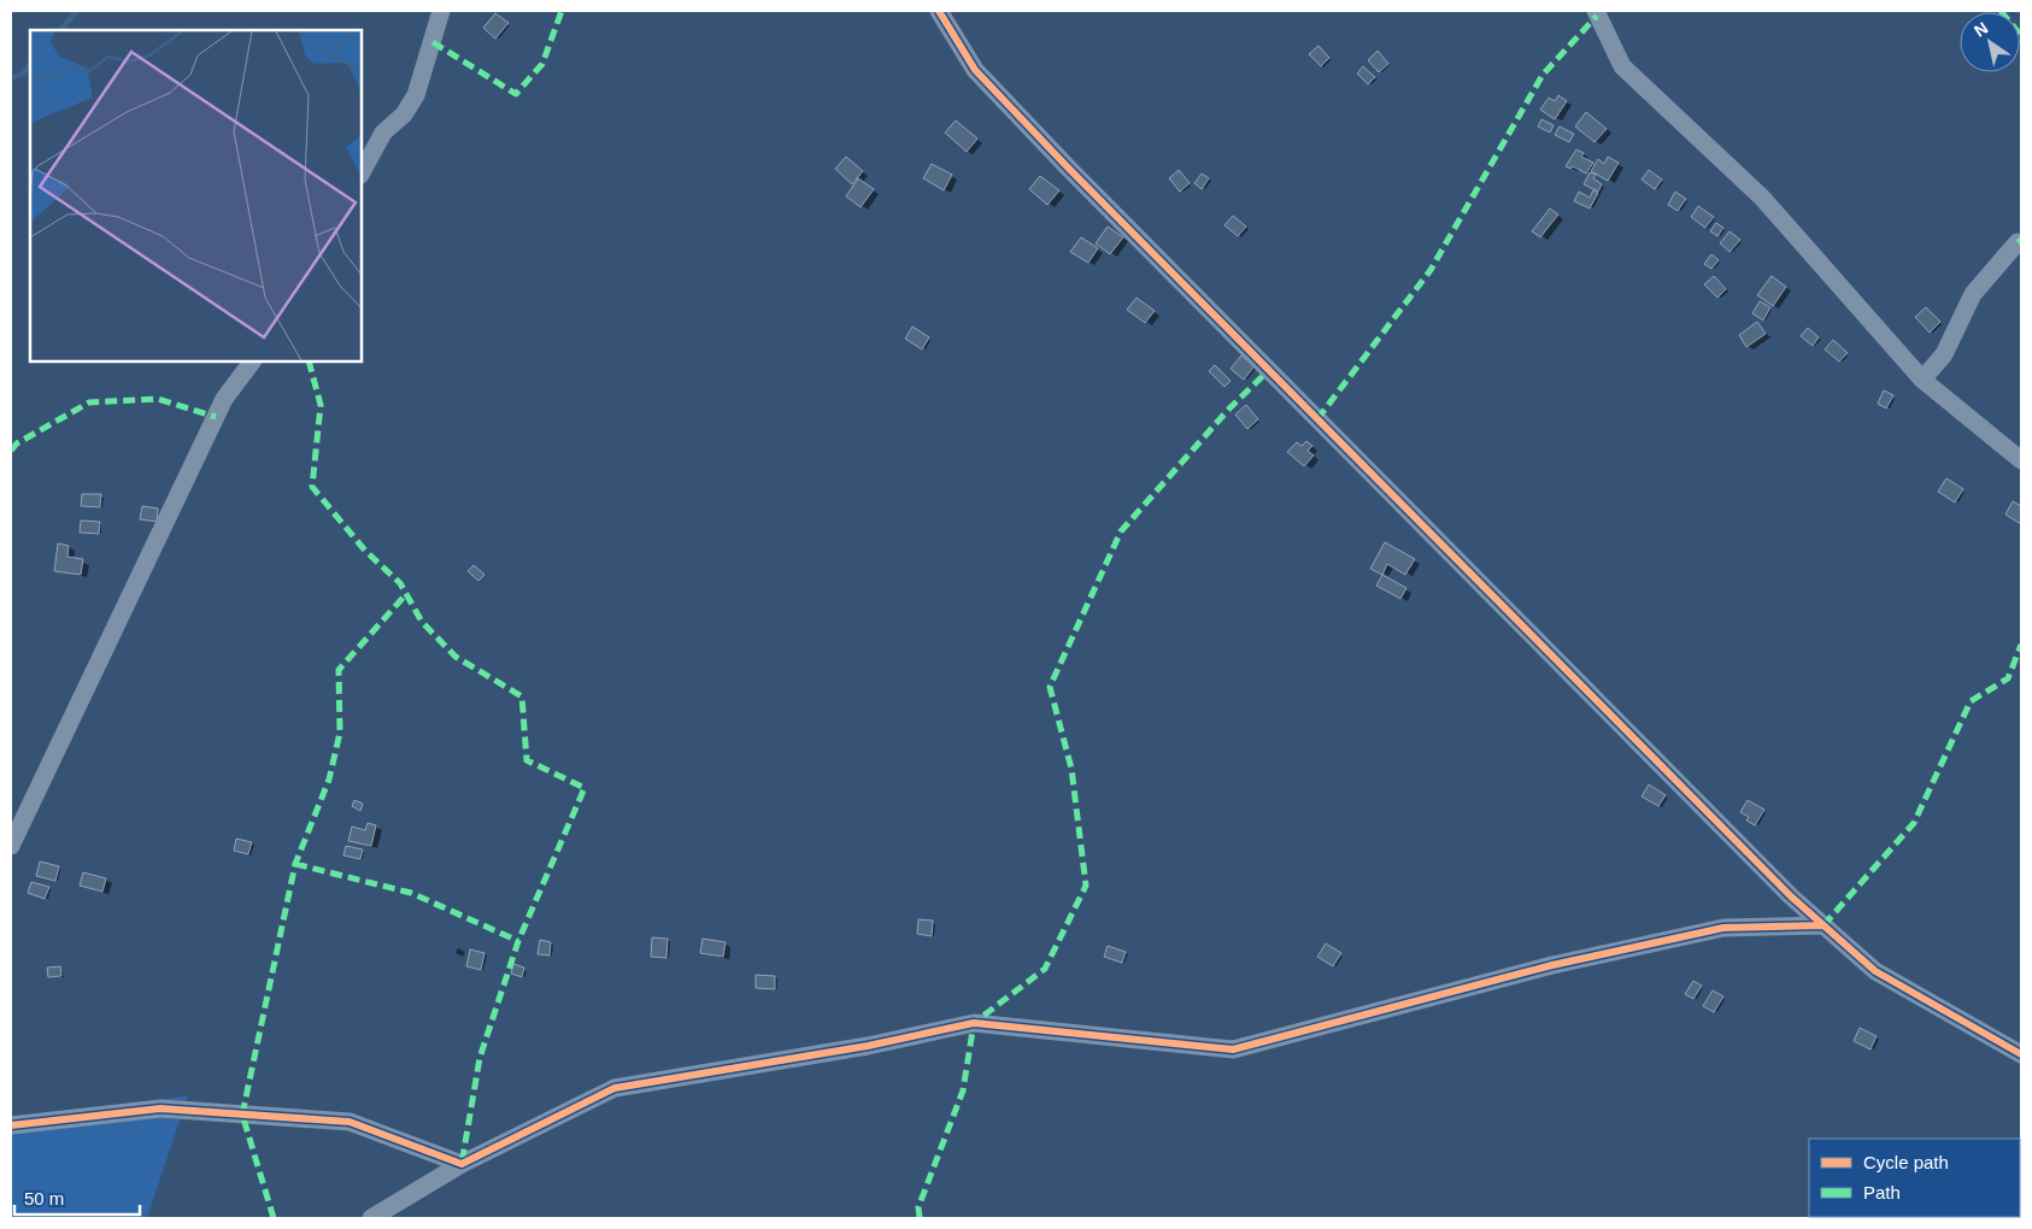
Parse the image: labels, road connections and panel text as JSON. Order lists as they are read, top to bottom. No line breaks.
{"legend":["Cycle path","Path"],"scale_bar":"50 m","north":"top left"}
